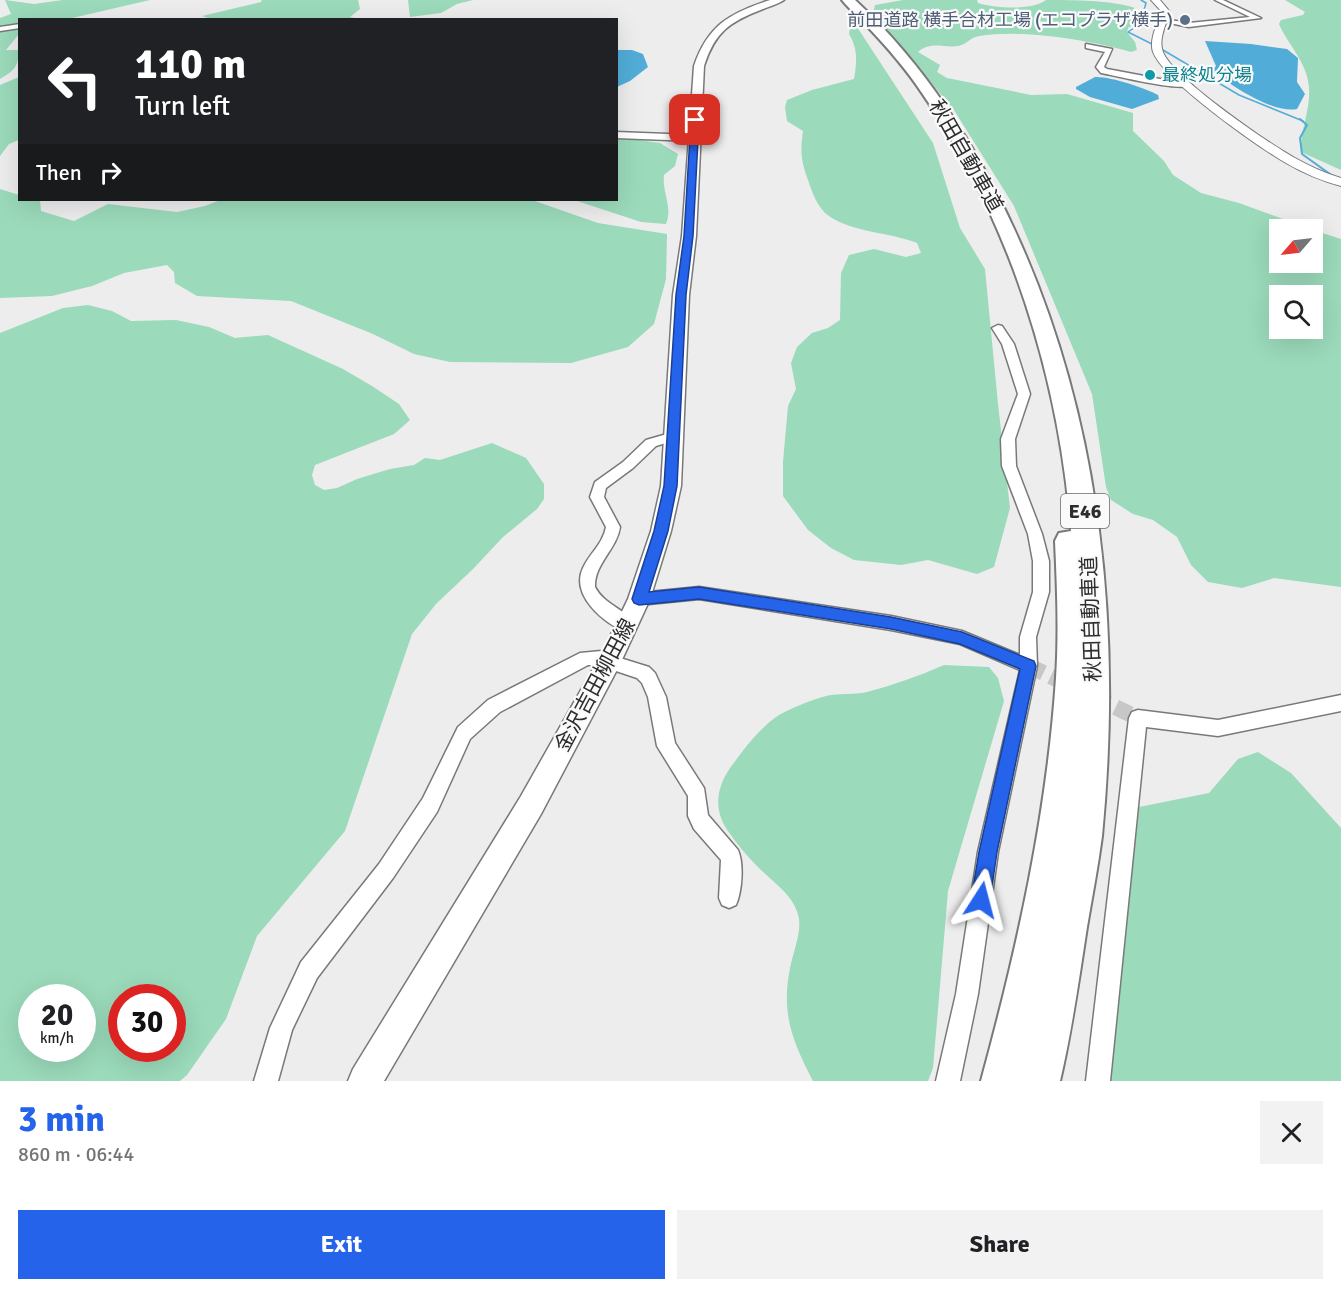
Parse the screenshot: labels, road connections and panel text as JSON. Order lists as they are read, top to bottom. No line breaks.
{"streets":{"highway":["秋田自動車道","E46"],"main road":["金沢吉田柳田線"]},"places":["前田道路 横手合材工場 (エコプラザ横手)","最終処分場"],"north":"bottom left","page":{"turn":["110 m","Turn left"],"then":"Then","speed":"20 km/h","limit":"30","heading":["3 min","860 m · 06:44"],"buttons":["Exit","Share"]}}
